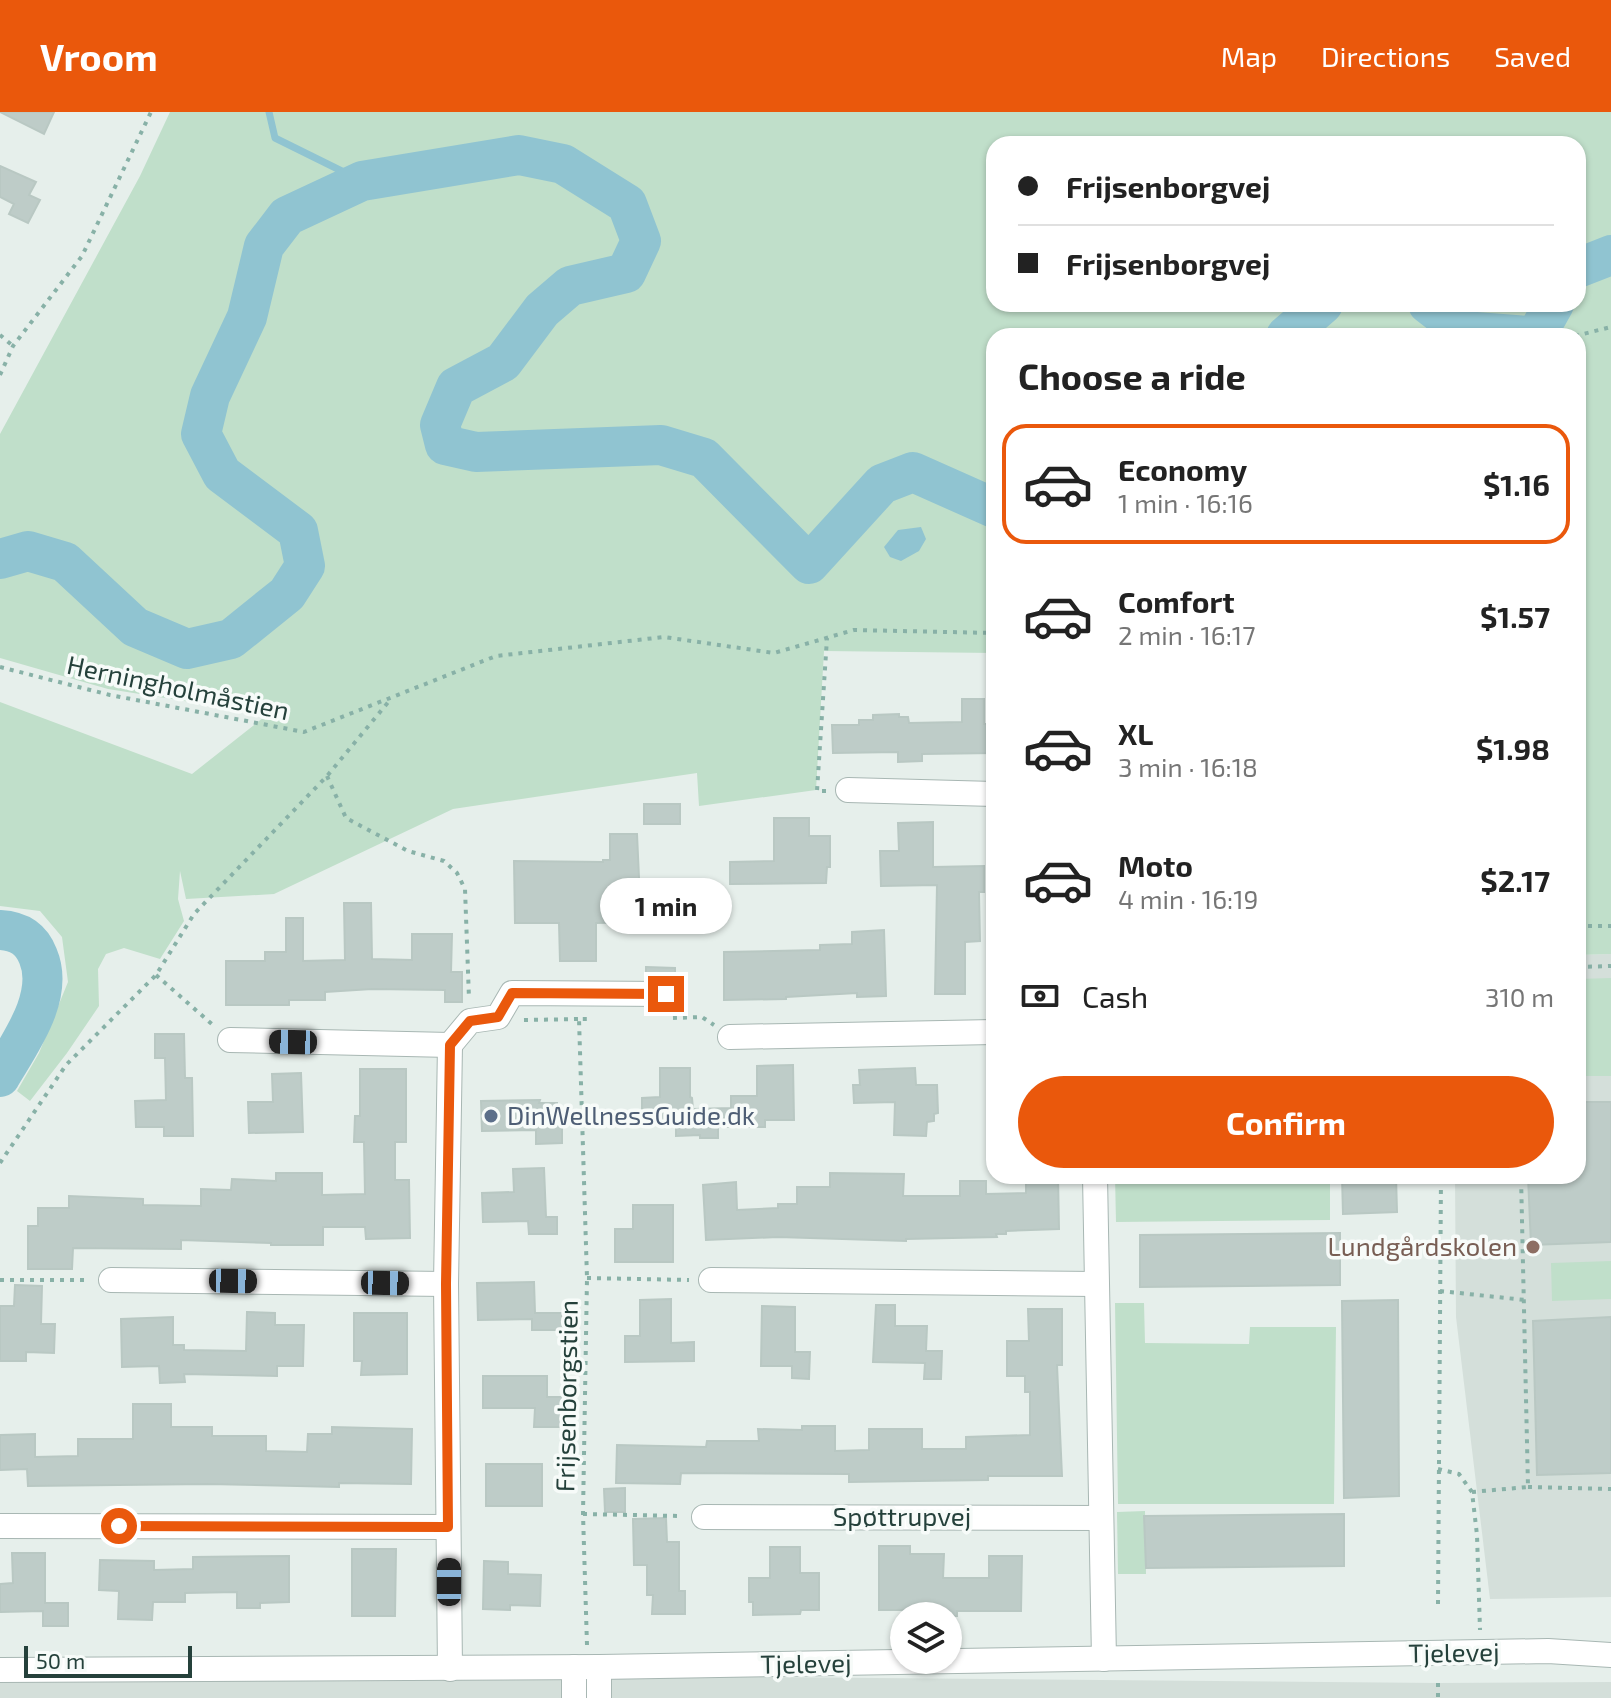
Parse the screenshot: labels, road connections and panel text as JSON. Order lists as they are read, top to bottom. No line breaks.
{"streets":{"street":["Spøttrupvej","Tjelevej"],"path":["Herningholmåstien","Frijsenborgstien"]},"crossings":[["Frijsenborgstien","Spøttrupvej"],["Frijsenborgstien","Tjelevej"]],"places":["DinWellnessGuide.dk","Lundgårdskolen"],"scale_bar":"50 m","page":{"header":"Vroom","nav":["Map","Directions","Saved"],"banner":["Frijsenborgvej","Frijsenborgvej"],"heading":"Choose a ride","list":[{"name":"Economy","note":"1 min · 16:16","value":"$1.16"},{"name":"Comfort","note":"2 min · 16:17","value":"$1.57"},{"name":"XL","note":"3 min · 16:18","value":"$1.98"},{"name":"Moto","note":"4 min · 16:19","value":"$2.17"}],"bubble":"1 min","pay":["Cash","310 m"],"buttons":"Confirm","scale":"50 m"}}
